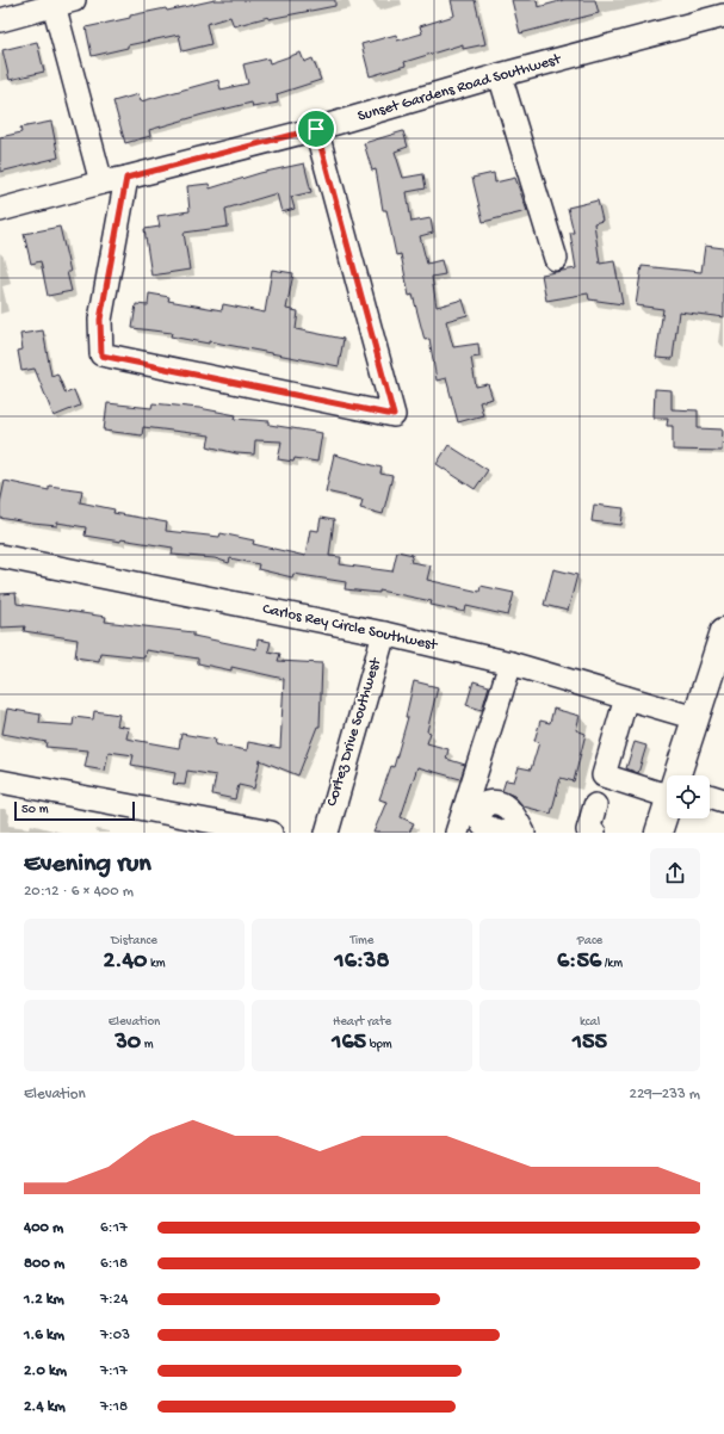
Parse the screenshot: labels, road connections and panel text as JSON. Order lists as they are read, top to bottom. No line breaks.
{"streets":{"street":["Sunset Gardens Road Southwest","Carlos Rey Circle Southwest","Cortez Drive Southwest"]},"crossings":[["Carlos Rey Circle Southwest","Cortez Drive Southwest"]],"scale_bar":"50 m","page":{"scale":"50 m","heading":["Evening run","20:12 · 6 × 400 m"],"stats":[["Distance","2.40 km"],["Time","16:38"],["Pace","6:56 /km"],["Elevation","30 m"],["Heart rate","165 bpm"],["kcal","155"]],"chart":["Elevation","229–233 m"],"list":[{"name":"400 m","note":"6:17"},{"name":"800 m","note":"6:18"},{"name":"1.2 km","note":"7:24"},{"name":"1.6 km","note":"7:03"},{"name":"2.0 km","note":"7:17"},{"name":"2.4 km","note":"7:18"}]}}
